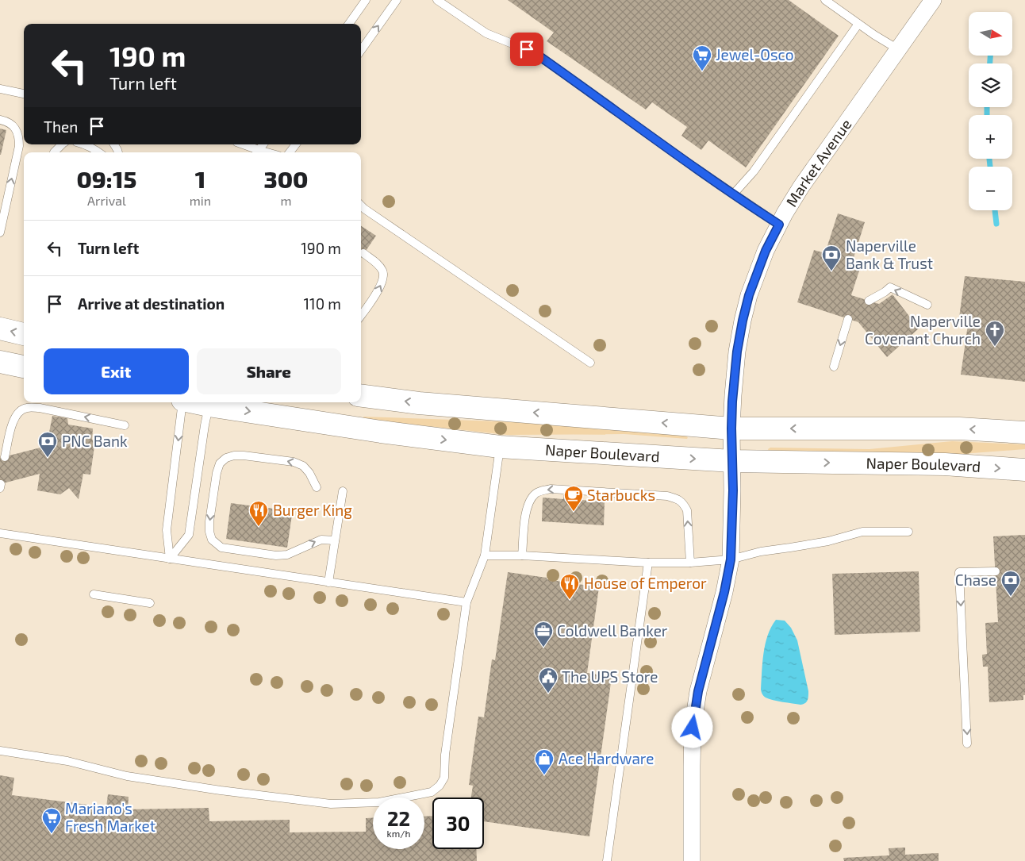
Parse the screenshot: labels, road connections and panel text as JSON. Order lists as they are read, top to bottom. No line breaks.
{"streets":{"main road":["Naper Boulevard"],"street":["Market Avenue"]},"crossings":[["Market Avenue","Naper Boulevard"]],"places":{"supermarket":["Jewel-Osco","Mariano's Fresh Market"],"bank":["Naperville Bank & Trust","PNC Bank","Chase"],"church":["Naperville Covenant Church"],"cafe":["Starbucks"],"restaurant":["Burger King","House of Emperor"],"office":["Coldwell Banker"],"public building":["The UPS Store"],"shop":["Ace Hardware"]},"north":"right","page":{"map_buttons":["+","−"],"turn":["190 m","Turn left"],"then":"Then","eta":["09:15","Arrival","1","min","300","m"],"list":[{"name":"Turn left","value":"190 m"},{"name":"Arrive at destination","value":"110 m"}],"buttons":["Exit","Share"],"speed":"22 km/h","limit":"30"}}
